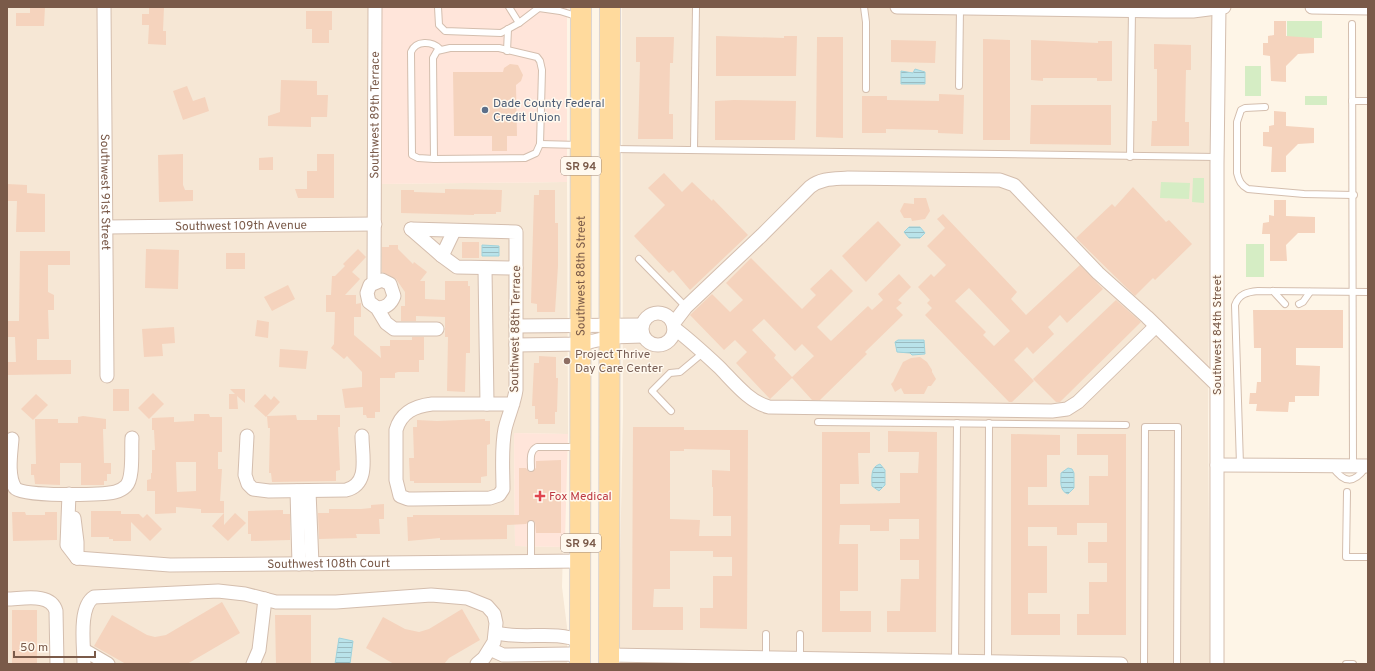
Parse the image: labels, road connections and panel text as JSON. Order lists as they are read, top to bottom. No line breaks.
{"streets":{"main road":["SR 94","Southwest 88th Street"],"street":["Southwest 89th Terrace","Southwest 91st Street","Southwest 109th Avenue","Southwest 88th Terrace","Southwest 84th Street","Southwest 108th Court"]},"crossings":[["Southwest 89th Terrace","Southwest 109th Avenue"],["Southwest 91st Street","Southwest 109th Avenue"],["Southwest 88th Street","Southwest 108th Court"]],"places":{"other":["Dade County Federal Credit Union","Project Thrive Day Care Center"],"health":["Fox Medical"]},"scale_bar":"50 m"}
